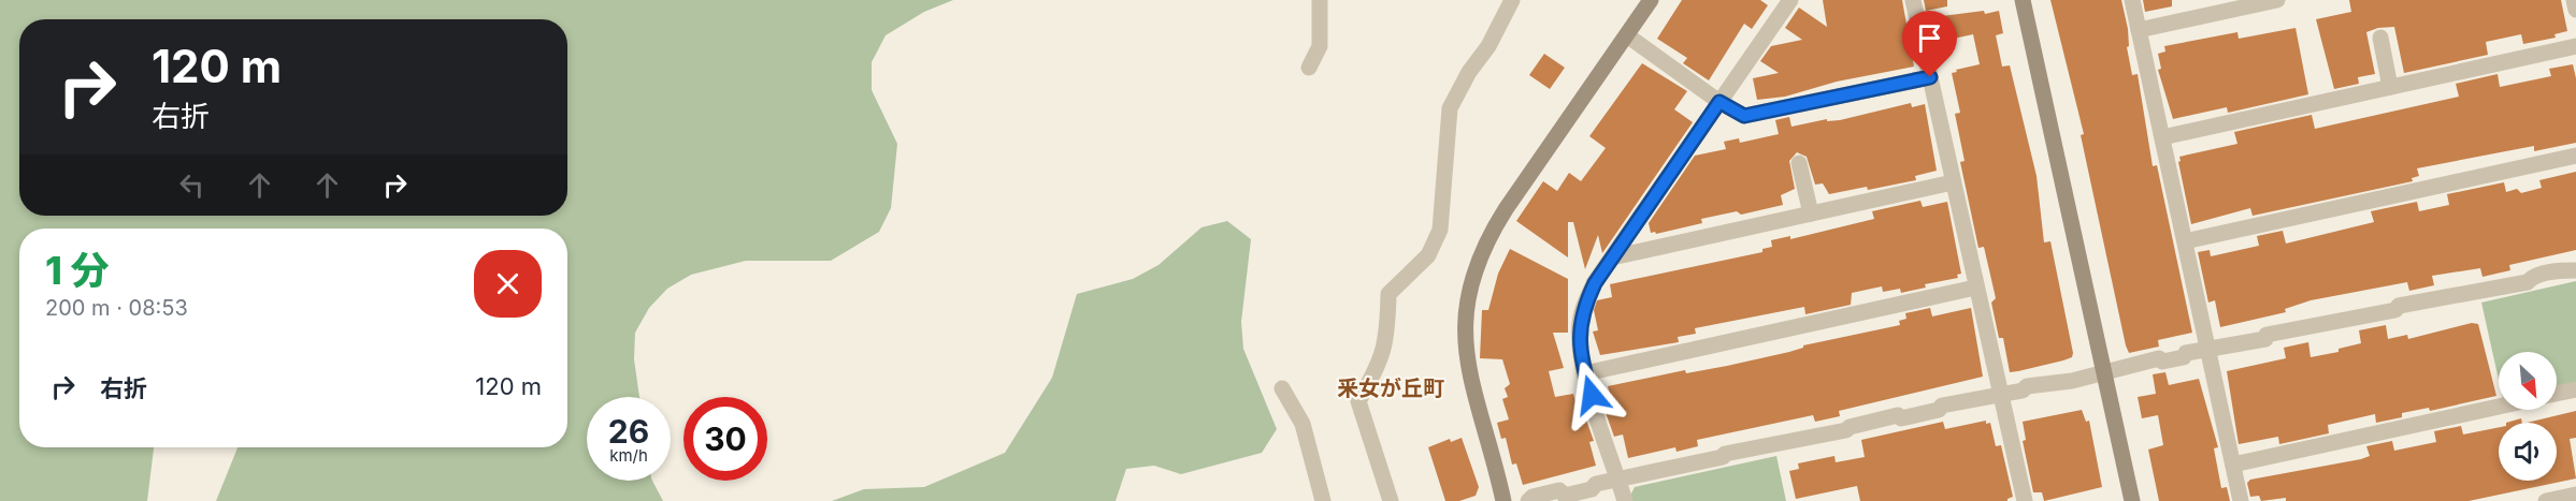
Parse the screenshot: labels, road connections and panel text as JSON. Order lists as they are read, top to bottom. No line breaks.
{"districts":["釆女が丘町"],"north":"bottom right","page":{"turn":["120 m","右折"],"heading":["1 分","200 m · 08:53"],"list":[{"name":"右折","value":"120 m"}],"speed":"26 km/h","limit":"30"}}
